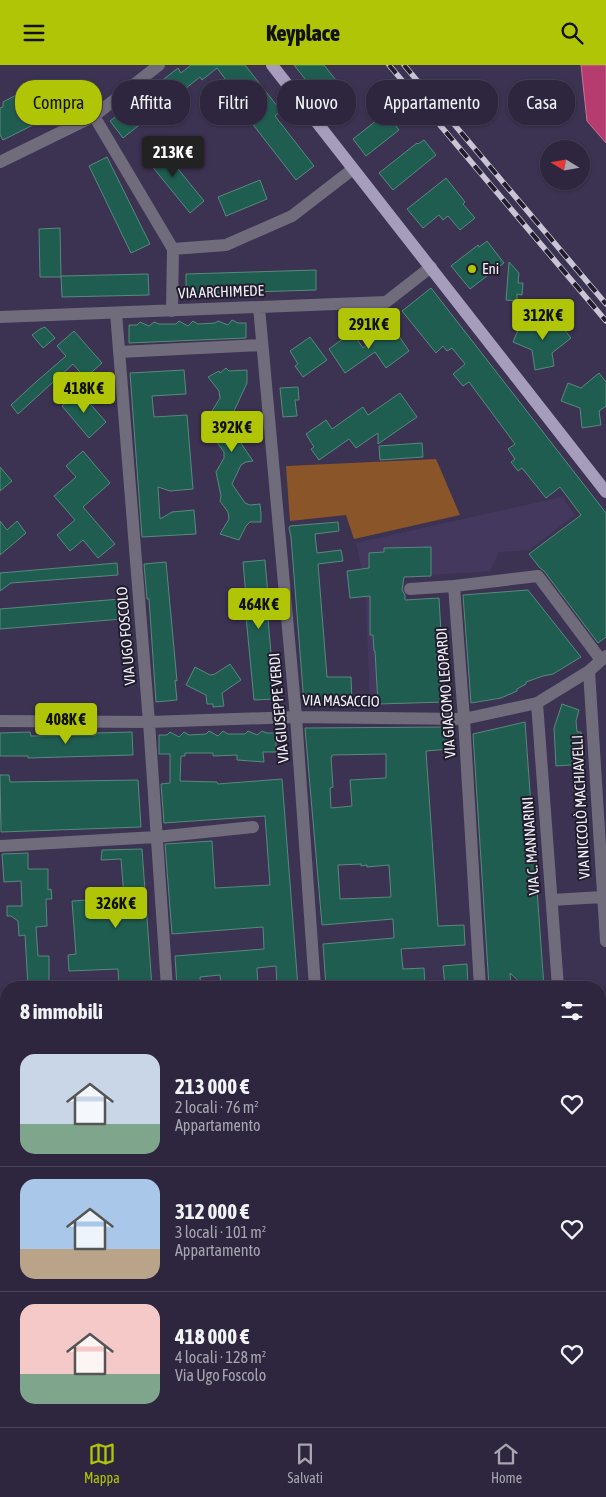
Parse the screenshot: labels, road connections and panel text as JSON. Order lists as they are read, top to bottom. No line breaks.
{"streets":{"street":["VIA ARCHIMEDE","VIA UGO FOSCOLO","VIA GIACOMO LEOPARDI","VIA MASACCIO","VIA GIUSEPPE VERDI","VIA NICCOLÒ MACHIAVELLI","VIA C. MANNARINI"]},"crossings":[["VIA ARCHIMEDE","VIA UGO FOSCOLO"],["VIA ARCHIMEDE","VIA GIUSEPPE VERDI"],["VIA UGO FOSCOLO","VIA MASACCIO"],["VIA GIACOMO LEOPARDI","VIA MASACCIO"],["VIA MASACCIO","VIA GIUSEPPE VERDI"],["VIA MASACCIO","VIA NICCOLÒ MACHIAVELLI"],["VIA MASACCIO","VIA C. MANNARINI"]],"places":["Eni"],"north":"left","page":{"header":"Keyplace","chip":["Compra","Affitta","Filtri","Nuovo","Appartamento","Casa"],"price":["213K €","312K €","291K €","418K €","392K €","464K €","408K €","326K €"],"heading":"8 immobili","list":[{"name":"213 000 €","note":"2 locali · 76 m² · Appartamento"},{"name":"312 000 €","note":"3 locali · 101 m² · Appartamento"},{"name":"418 000 €","note":"4 locali · 128 m² · Via Ugo Foscolo"}],"tabs":["Mappa","Salvati","Home"]}}
